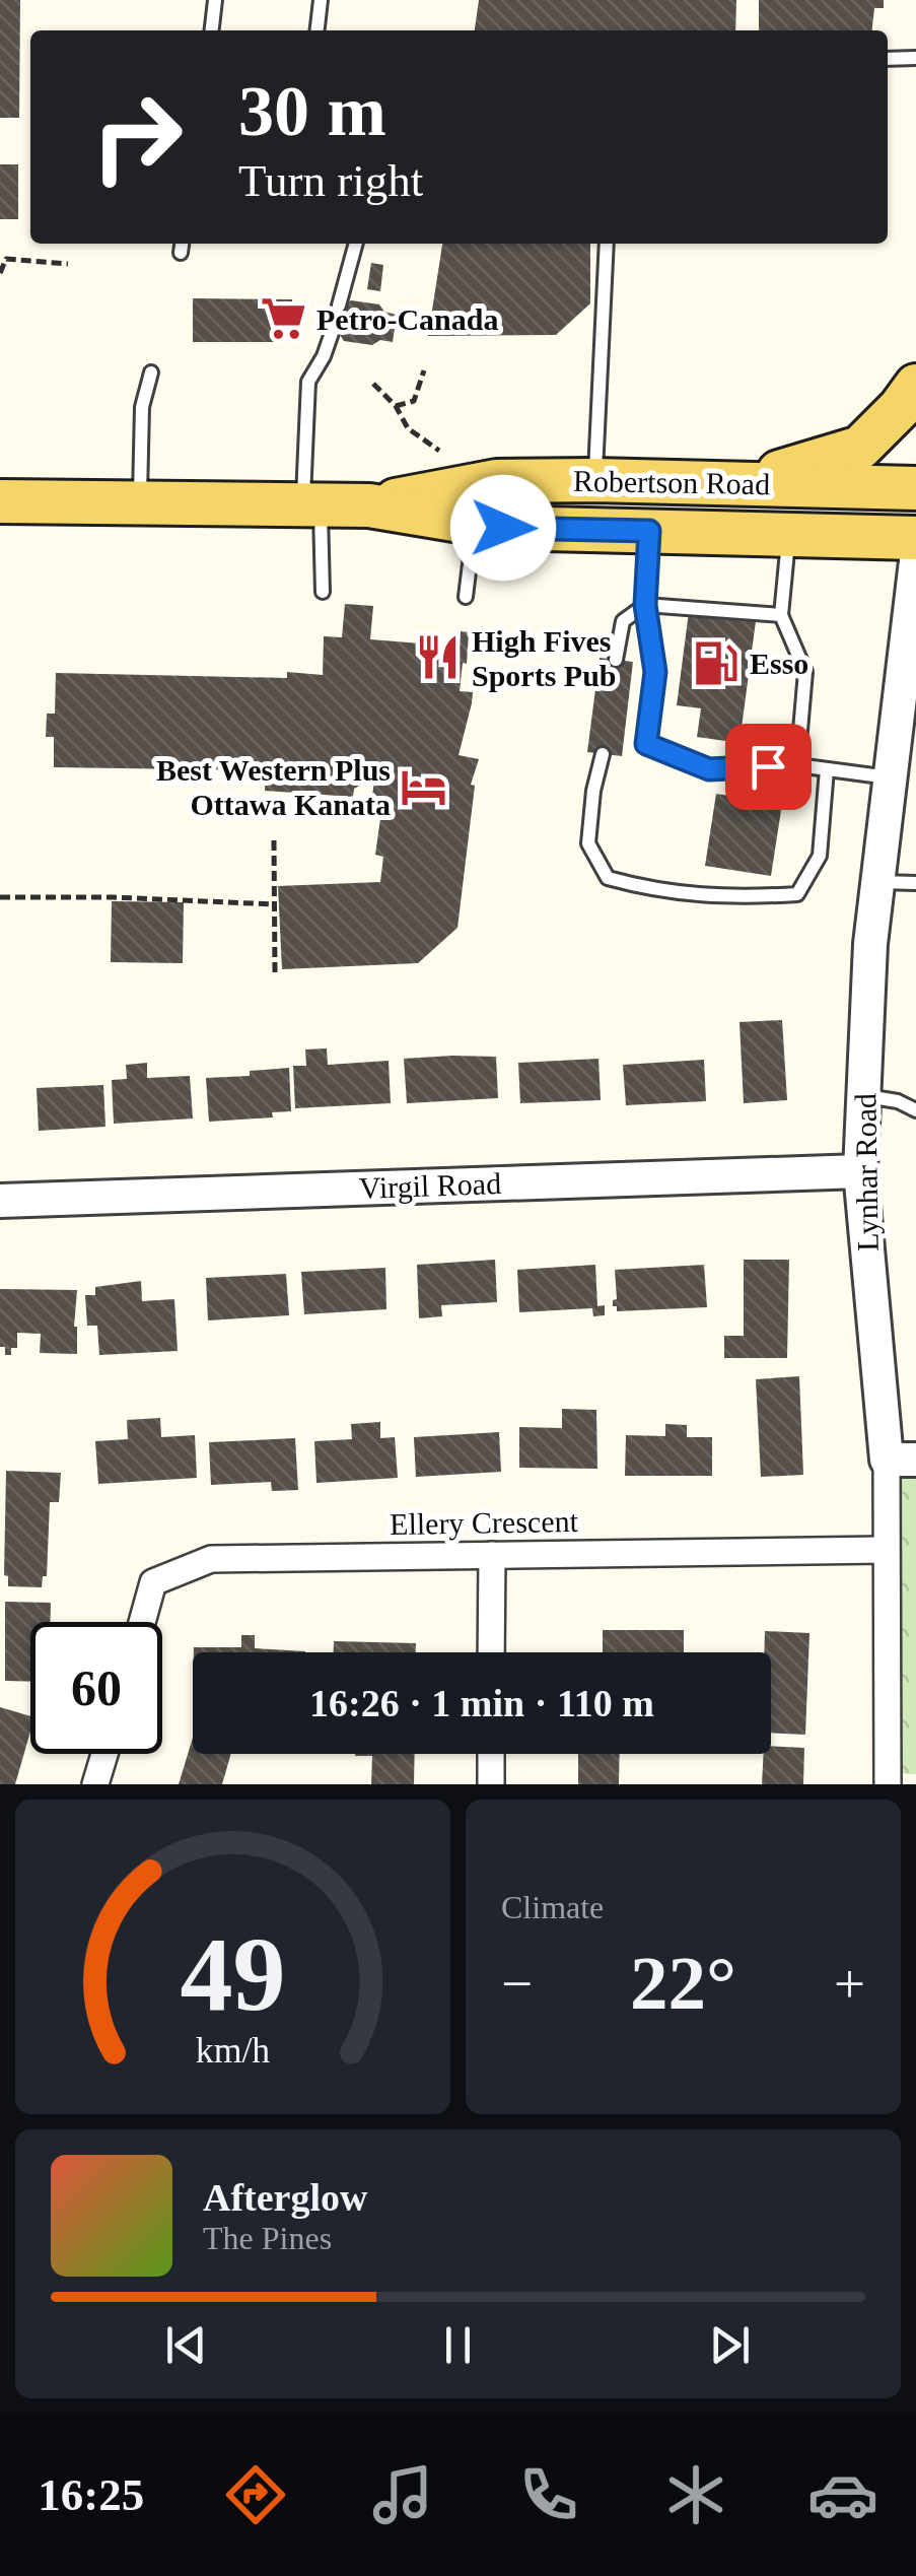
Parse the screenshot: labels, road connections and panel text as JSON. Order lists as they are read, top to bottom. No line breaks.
{"streets":{"main road":["Robertson Road"],"street":["Lynhar Road","Virgil Road","Ellery Crescent"]},"crossings":[["Lynhar Road","Virgil Road"],["Lynhar Road","Ellery Crescent"]],"places":{"supermarket":["Petro-Canada"],"restaurant":["High Fives Sports Pub"],"fuel station":["Esso"],"hotel":["Best Western Plus Ottawa Kanata"]},"page":{"turn":["30 m","Turn right"],"limit":"60","trip":"16:26 · 1 min · 110 m","tile":"Climate","heat":["−","22°","+"],"song":["Afterglow","The Pines"],"tabs":"16:25","gauge":["49","km/h"]}}
